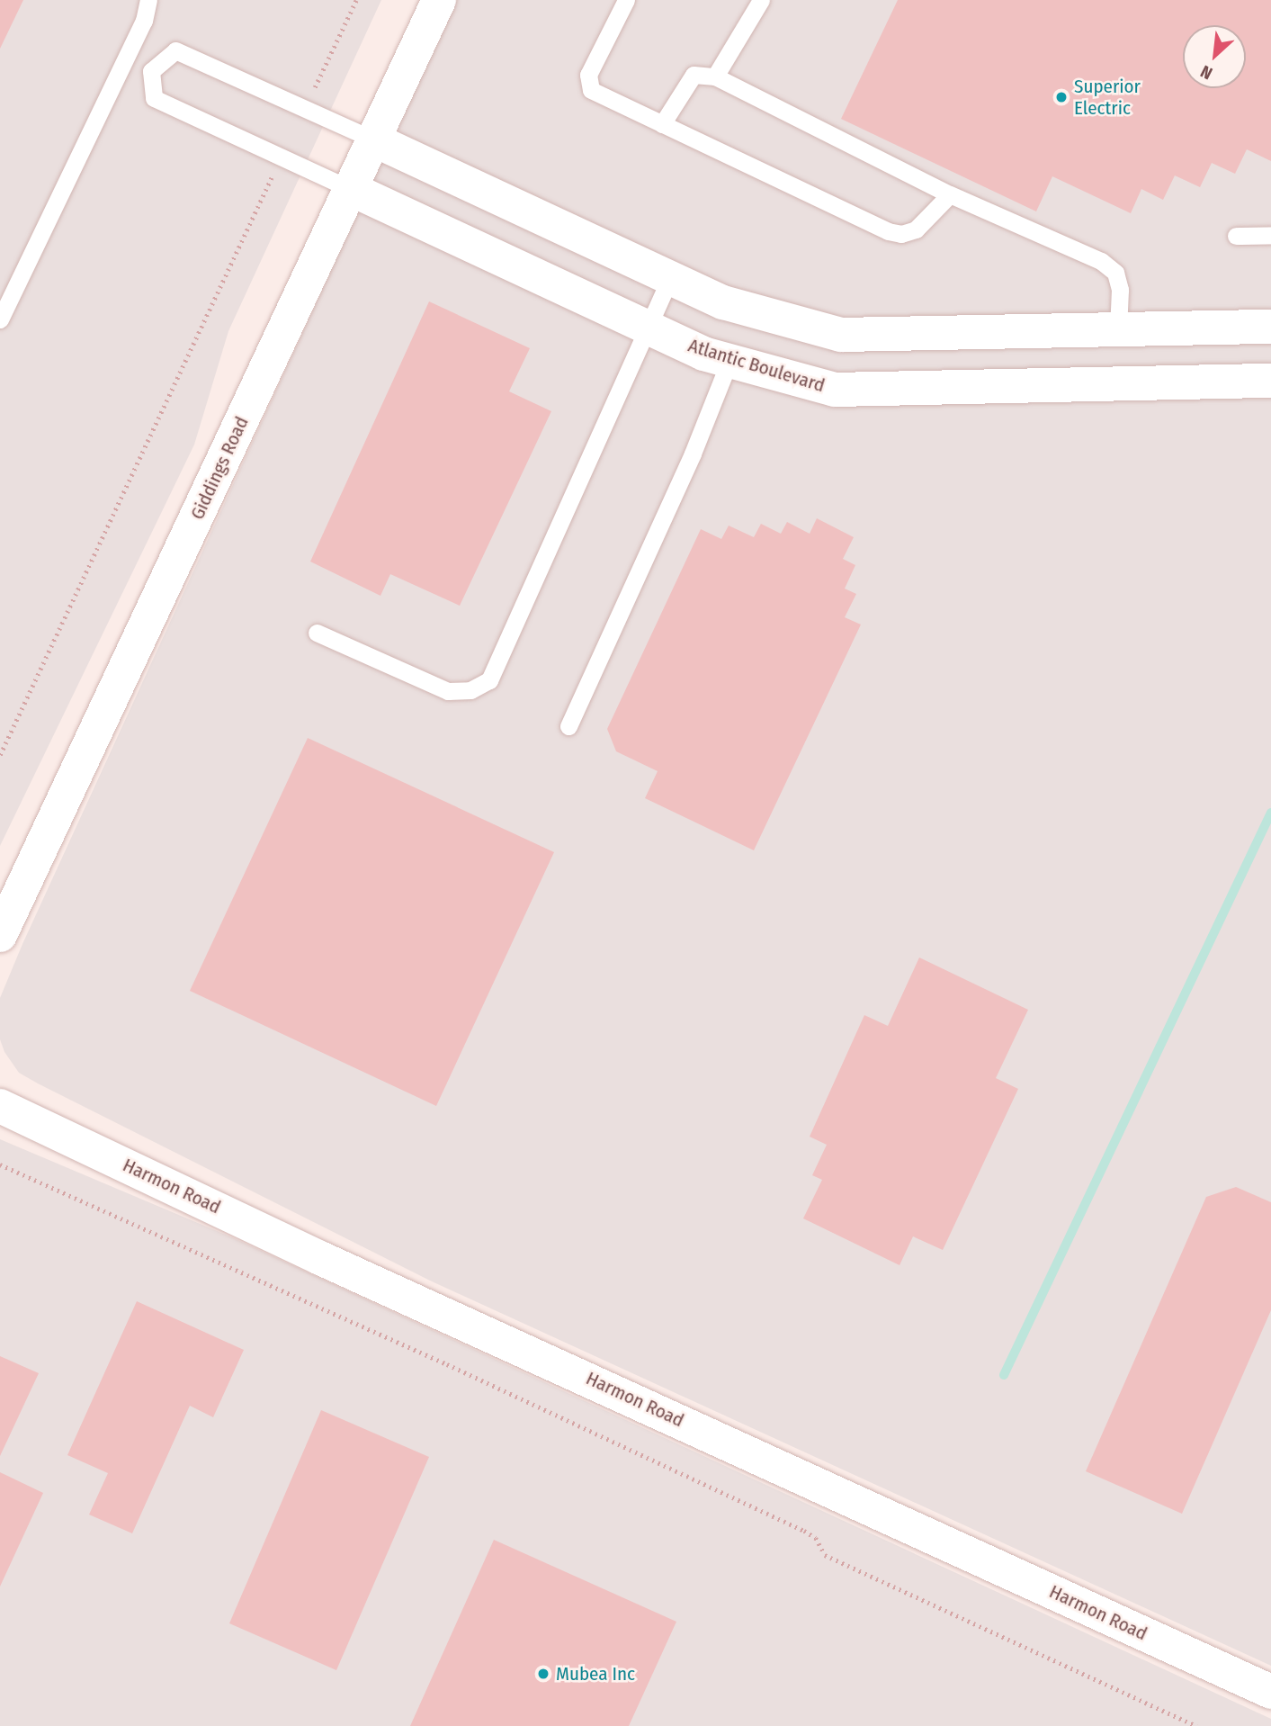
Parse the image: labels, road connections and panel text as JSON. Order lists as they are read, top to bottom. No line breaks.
{"streets":{"street":["Atlantic Boulevard","Giddings Road","Harmon Road"]},"crossings":[["Atlantic Boulevard","Giddings Road"]],"places":["Superior Electric","Mubea Inc"],"north":"bottom left"}
